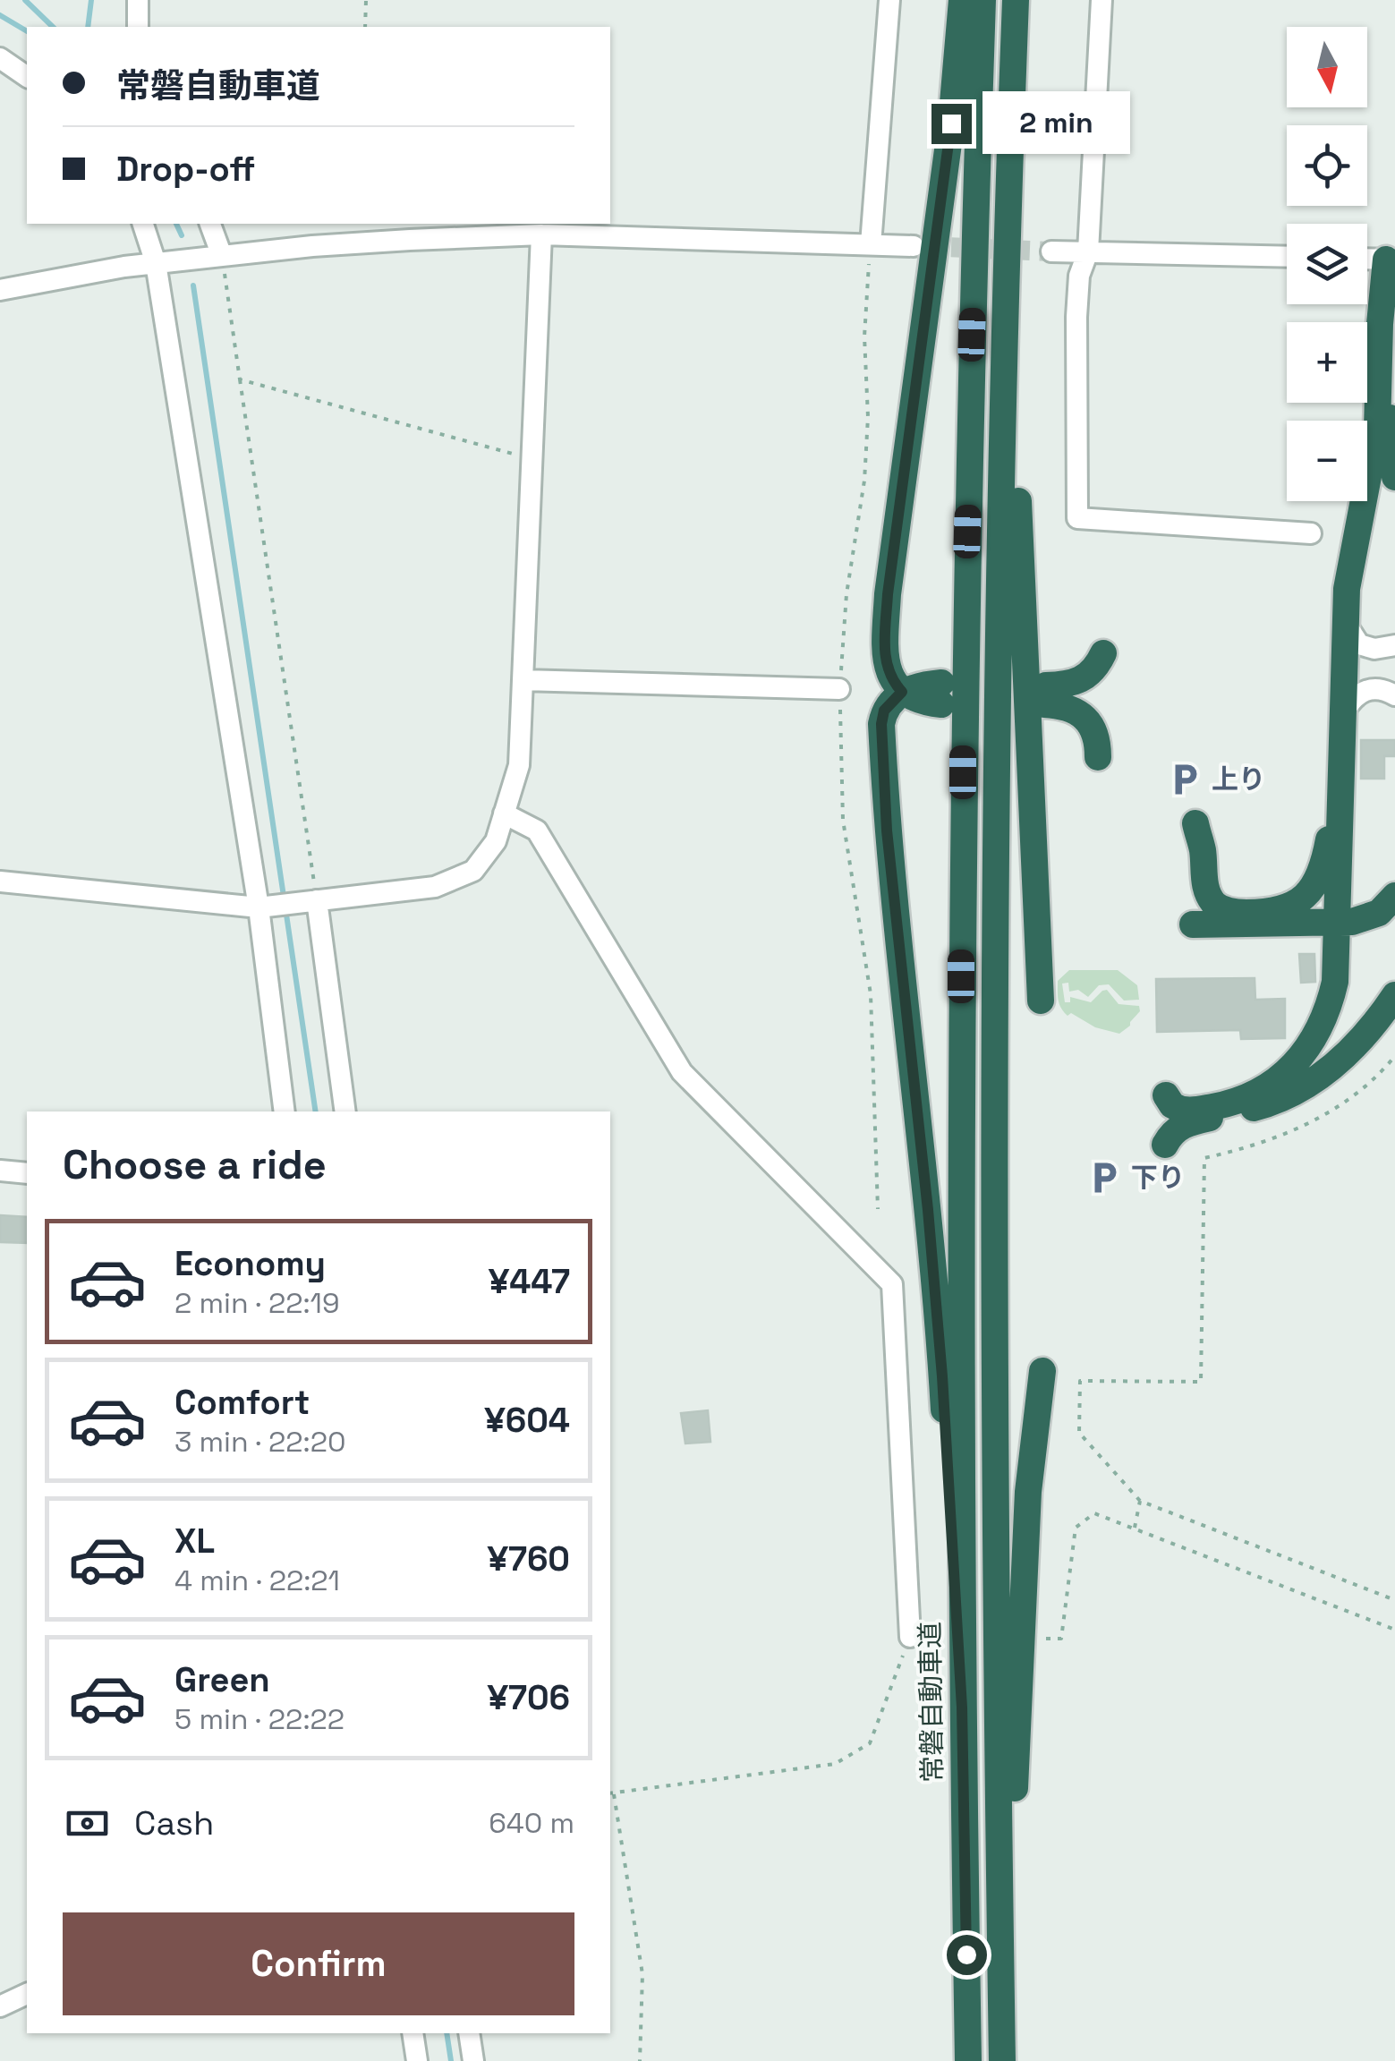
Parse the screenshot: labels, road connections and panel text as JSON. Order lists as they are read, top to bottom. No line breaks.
{"streets":{"highway":["常磐自動車道"]},"places":{"parking":["上り","下り"]},"north":"bottom","page":{"map_buttons":["+","−"],"banner":["常磐自動車道","Drop-off"],"bubble":"2 min","heading":"Choose a ride","list":[{"name":"Economy","note":"2 min · 22:19","value":"¥447"},{"name":"Comfort","note":"3 min · 22:20","value":"¥604"},{"name":"XL","note":"4 min · 22:21","value":"¥760"},{"name":"Green","note":"5 min · 22:22","value":"¥706"}],"pay":["Cash","640 m"],"buttons":"Confirm"}}
